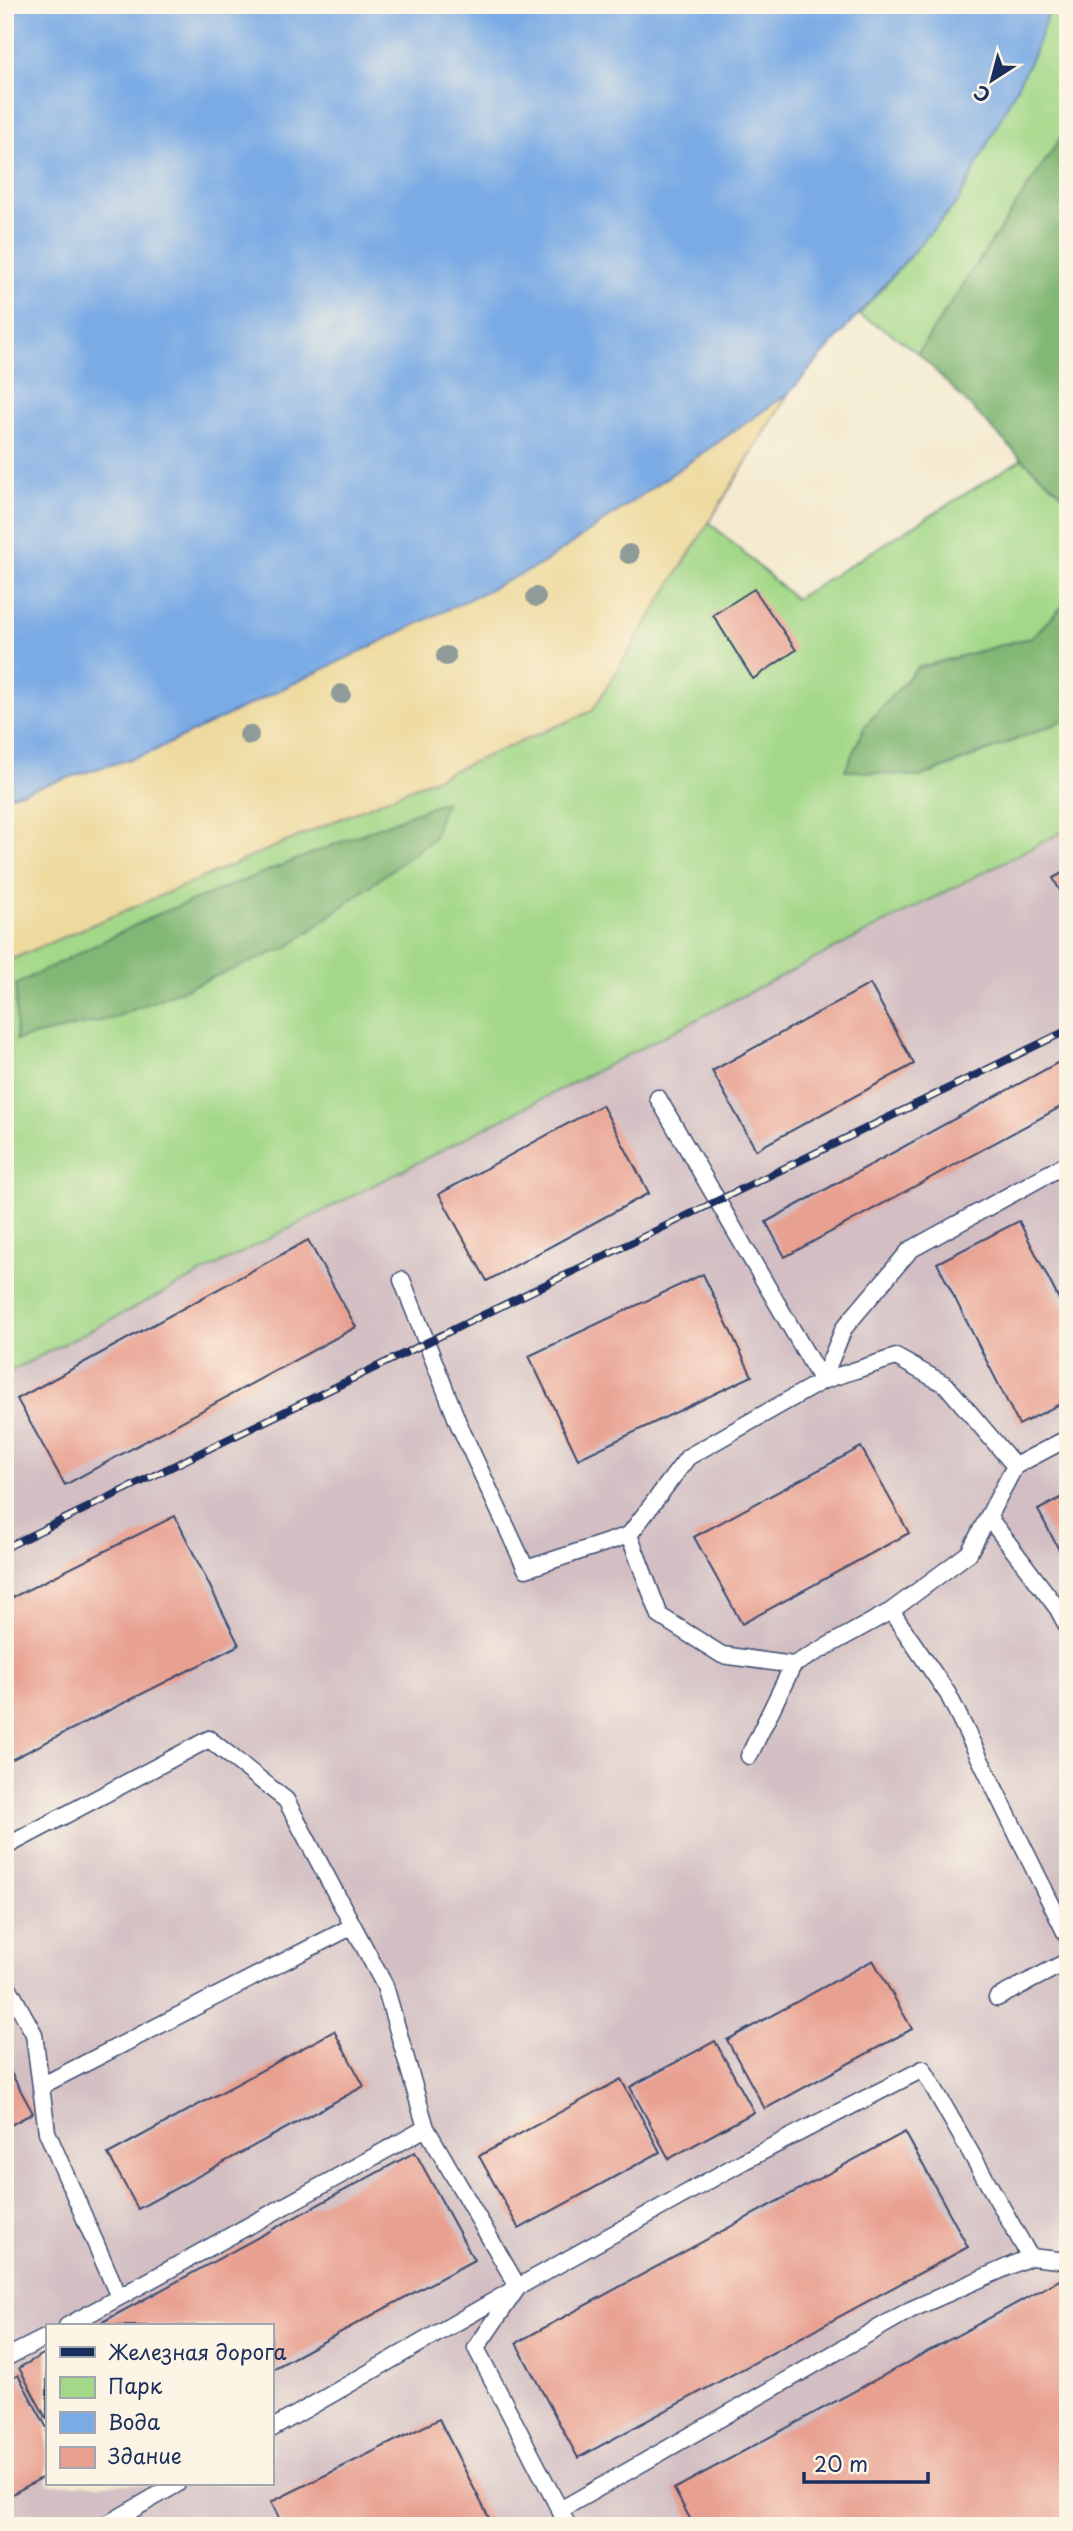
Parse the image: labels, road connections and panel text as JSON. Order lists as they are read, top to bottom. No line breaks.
{"legend":["Железная дорога","Парк","Вода","Здание"],"scale_bar":"20 m","north":"bottom left"}
